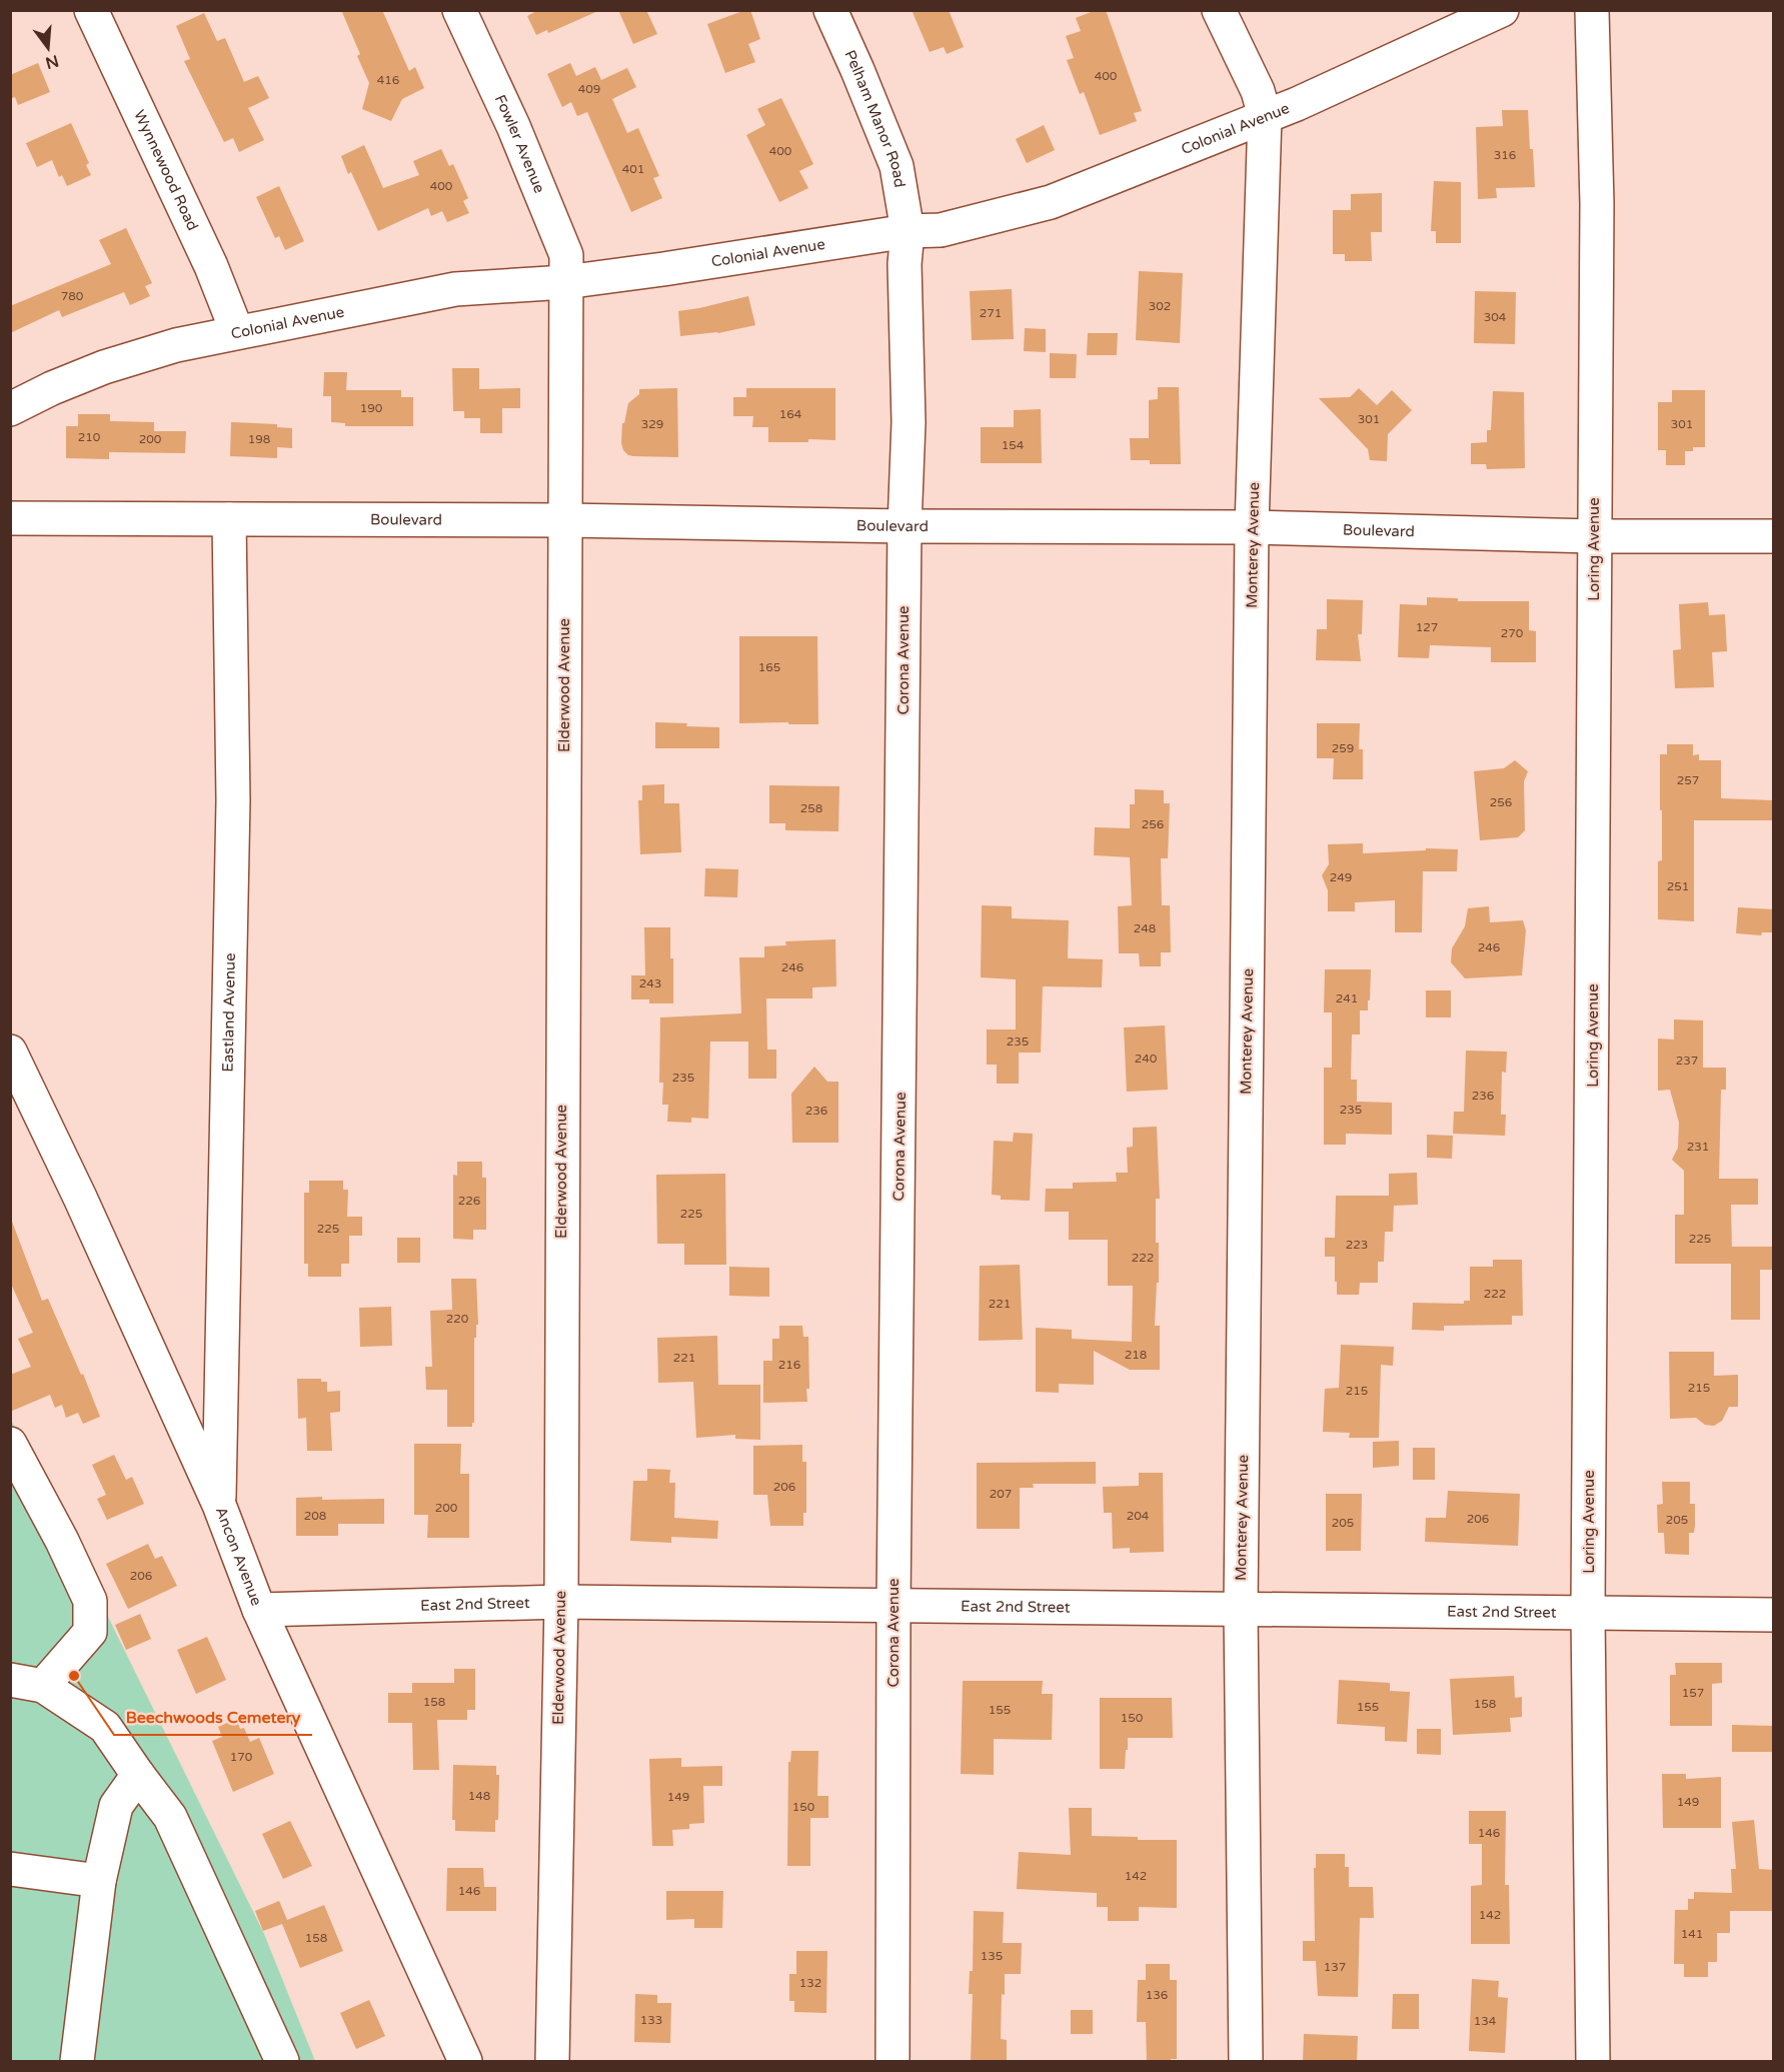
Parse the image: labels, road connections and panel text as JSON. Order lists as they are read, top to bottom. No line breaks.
{"streets":{"street":["Pelham Manor Road","Colonial Avenue","Fowler Avenue","Wynnewood Road","Boulevard","Monterey Avenue","Loring Avenue","Corona Avenue","Elderwood Avenue","Eastland Avenue","Ancon Avenue","East 2nd Street"]},"crossings":[["Pelham Manor Road","Colonial Avenue"],["Pelham Manor Road","Corona Avenue"],["Colonial Avenue","Fowler Avenue"],["Colonial Avenue","Wynnewood Road"],["Colonial Avenue","Monterey Avenue"],["Colonial Avenue","Corona Avenue"],["Colonial Avenue","Elderwood Avenue"],["Fowler Avenue","Elderwood Avenue"],["Boulevard","Monterey Avenue"],["Boulevard","Loring Avenue"],["Boulevard","Corona Avenue"],["Boulevard","Elderwood Avenue"],["Boulevard","Eastland Avenue"],["Monterey Avenue","East 2nd Street"],["Loring Avenue","East 2nd Street"],["Corona Avenue","East 2nd Street"],["Elderwood Avenue","East 2nd Street"],["Eastland Avenue","Ancon Avenue"],["Ancon Avenue","East 2nd Street"]],"places":["Beechwoods Cemetery"],"house_numbers":["400","416","409","400","316","401","400","780","302","271","304","190","164","301","329","301","210","200","198","154","127","270","165","259","257","256","258","256","249","251","248","246","246","243","241","235","240","237","235","236","235","236","231","226","225","225","225","223","222","222","221","220","218","221","216","215","215","206","207","200","208","204","206","205","205","206","157","158","158","155","155","150","170","148","149","149","150","146","142","146","142","141","158","135","137","132","136","133","134"],"north":"bottom"}
